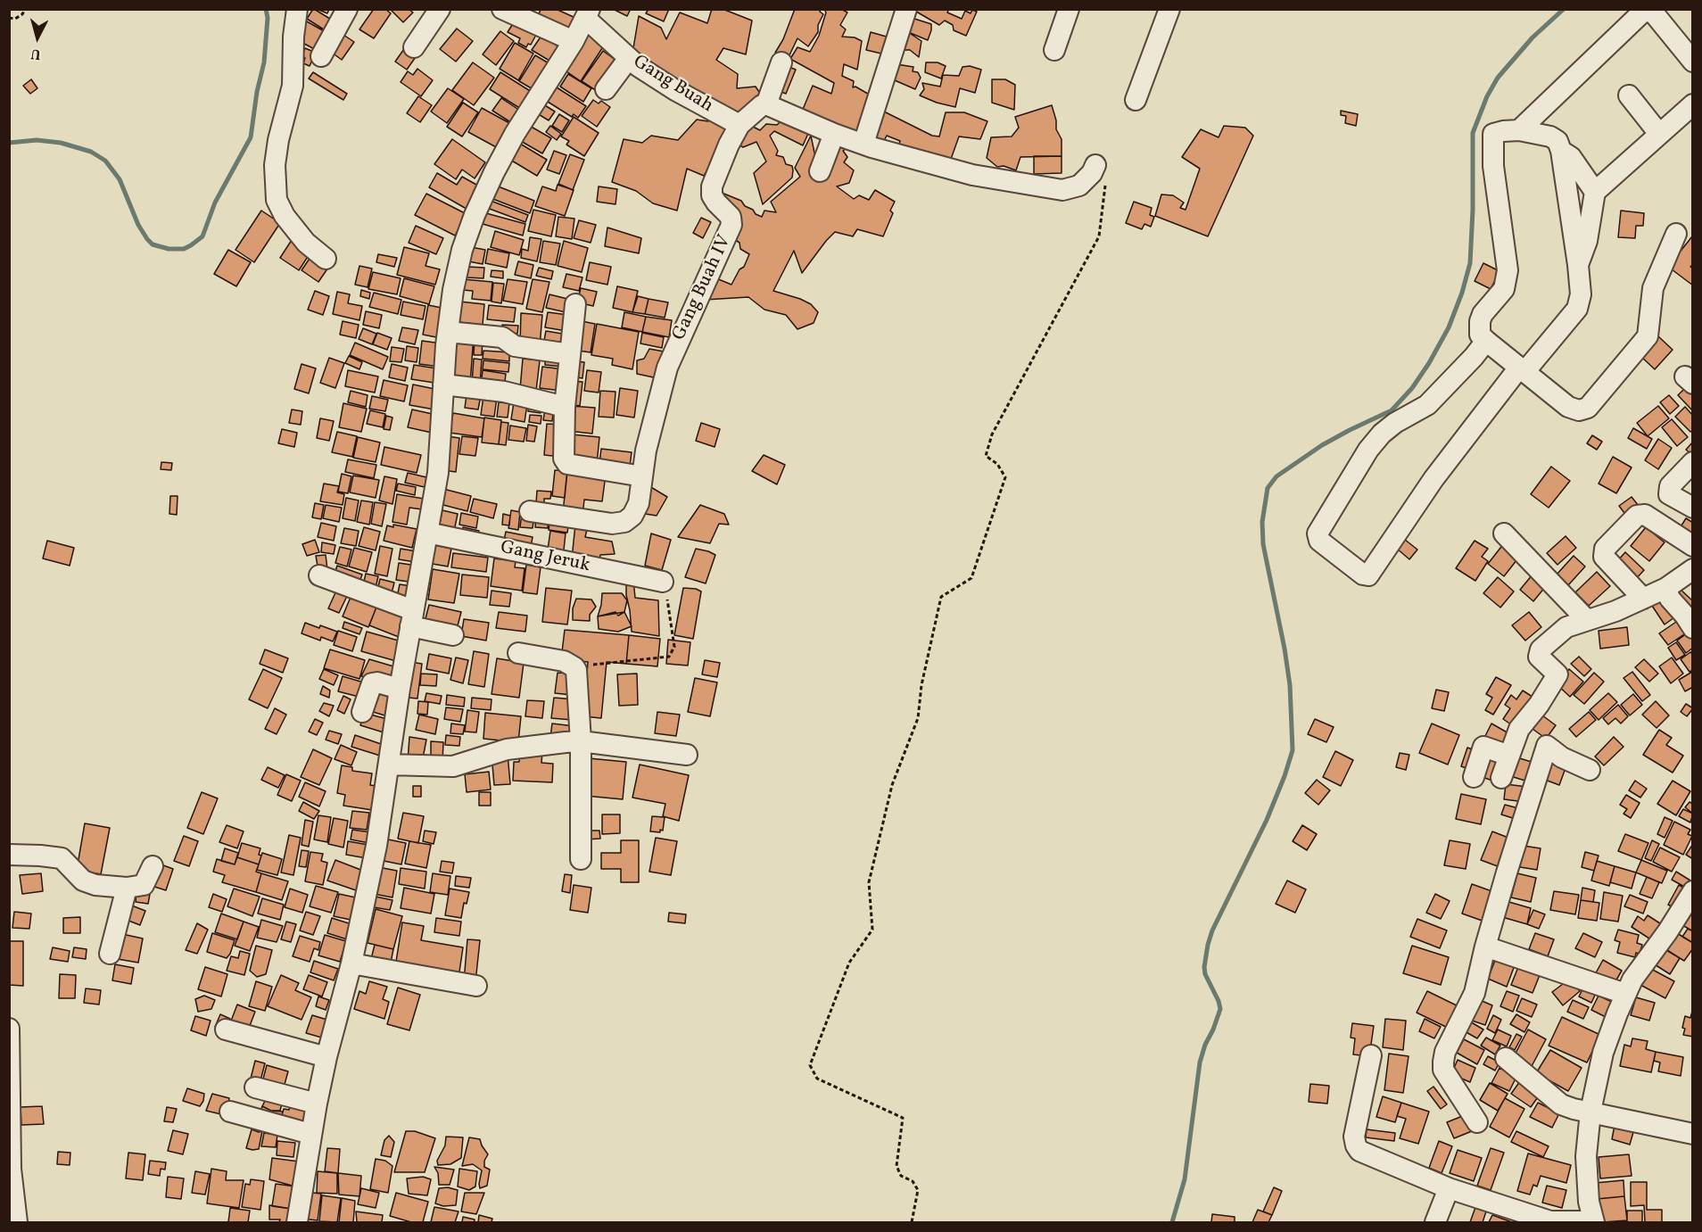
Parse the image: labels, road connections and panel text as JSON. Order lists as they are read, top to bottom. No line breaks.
{"streets":{"street":["Gang Buah","Gang Buah IV","Gang Jeruk"]},"crossings":[["Gang Buah","Gang Buah IV"]],"north":"bottom"}
